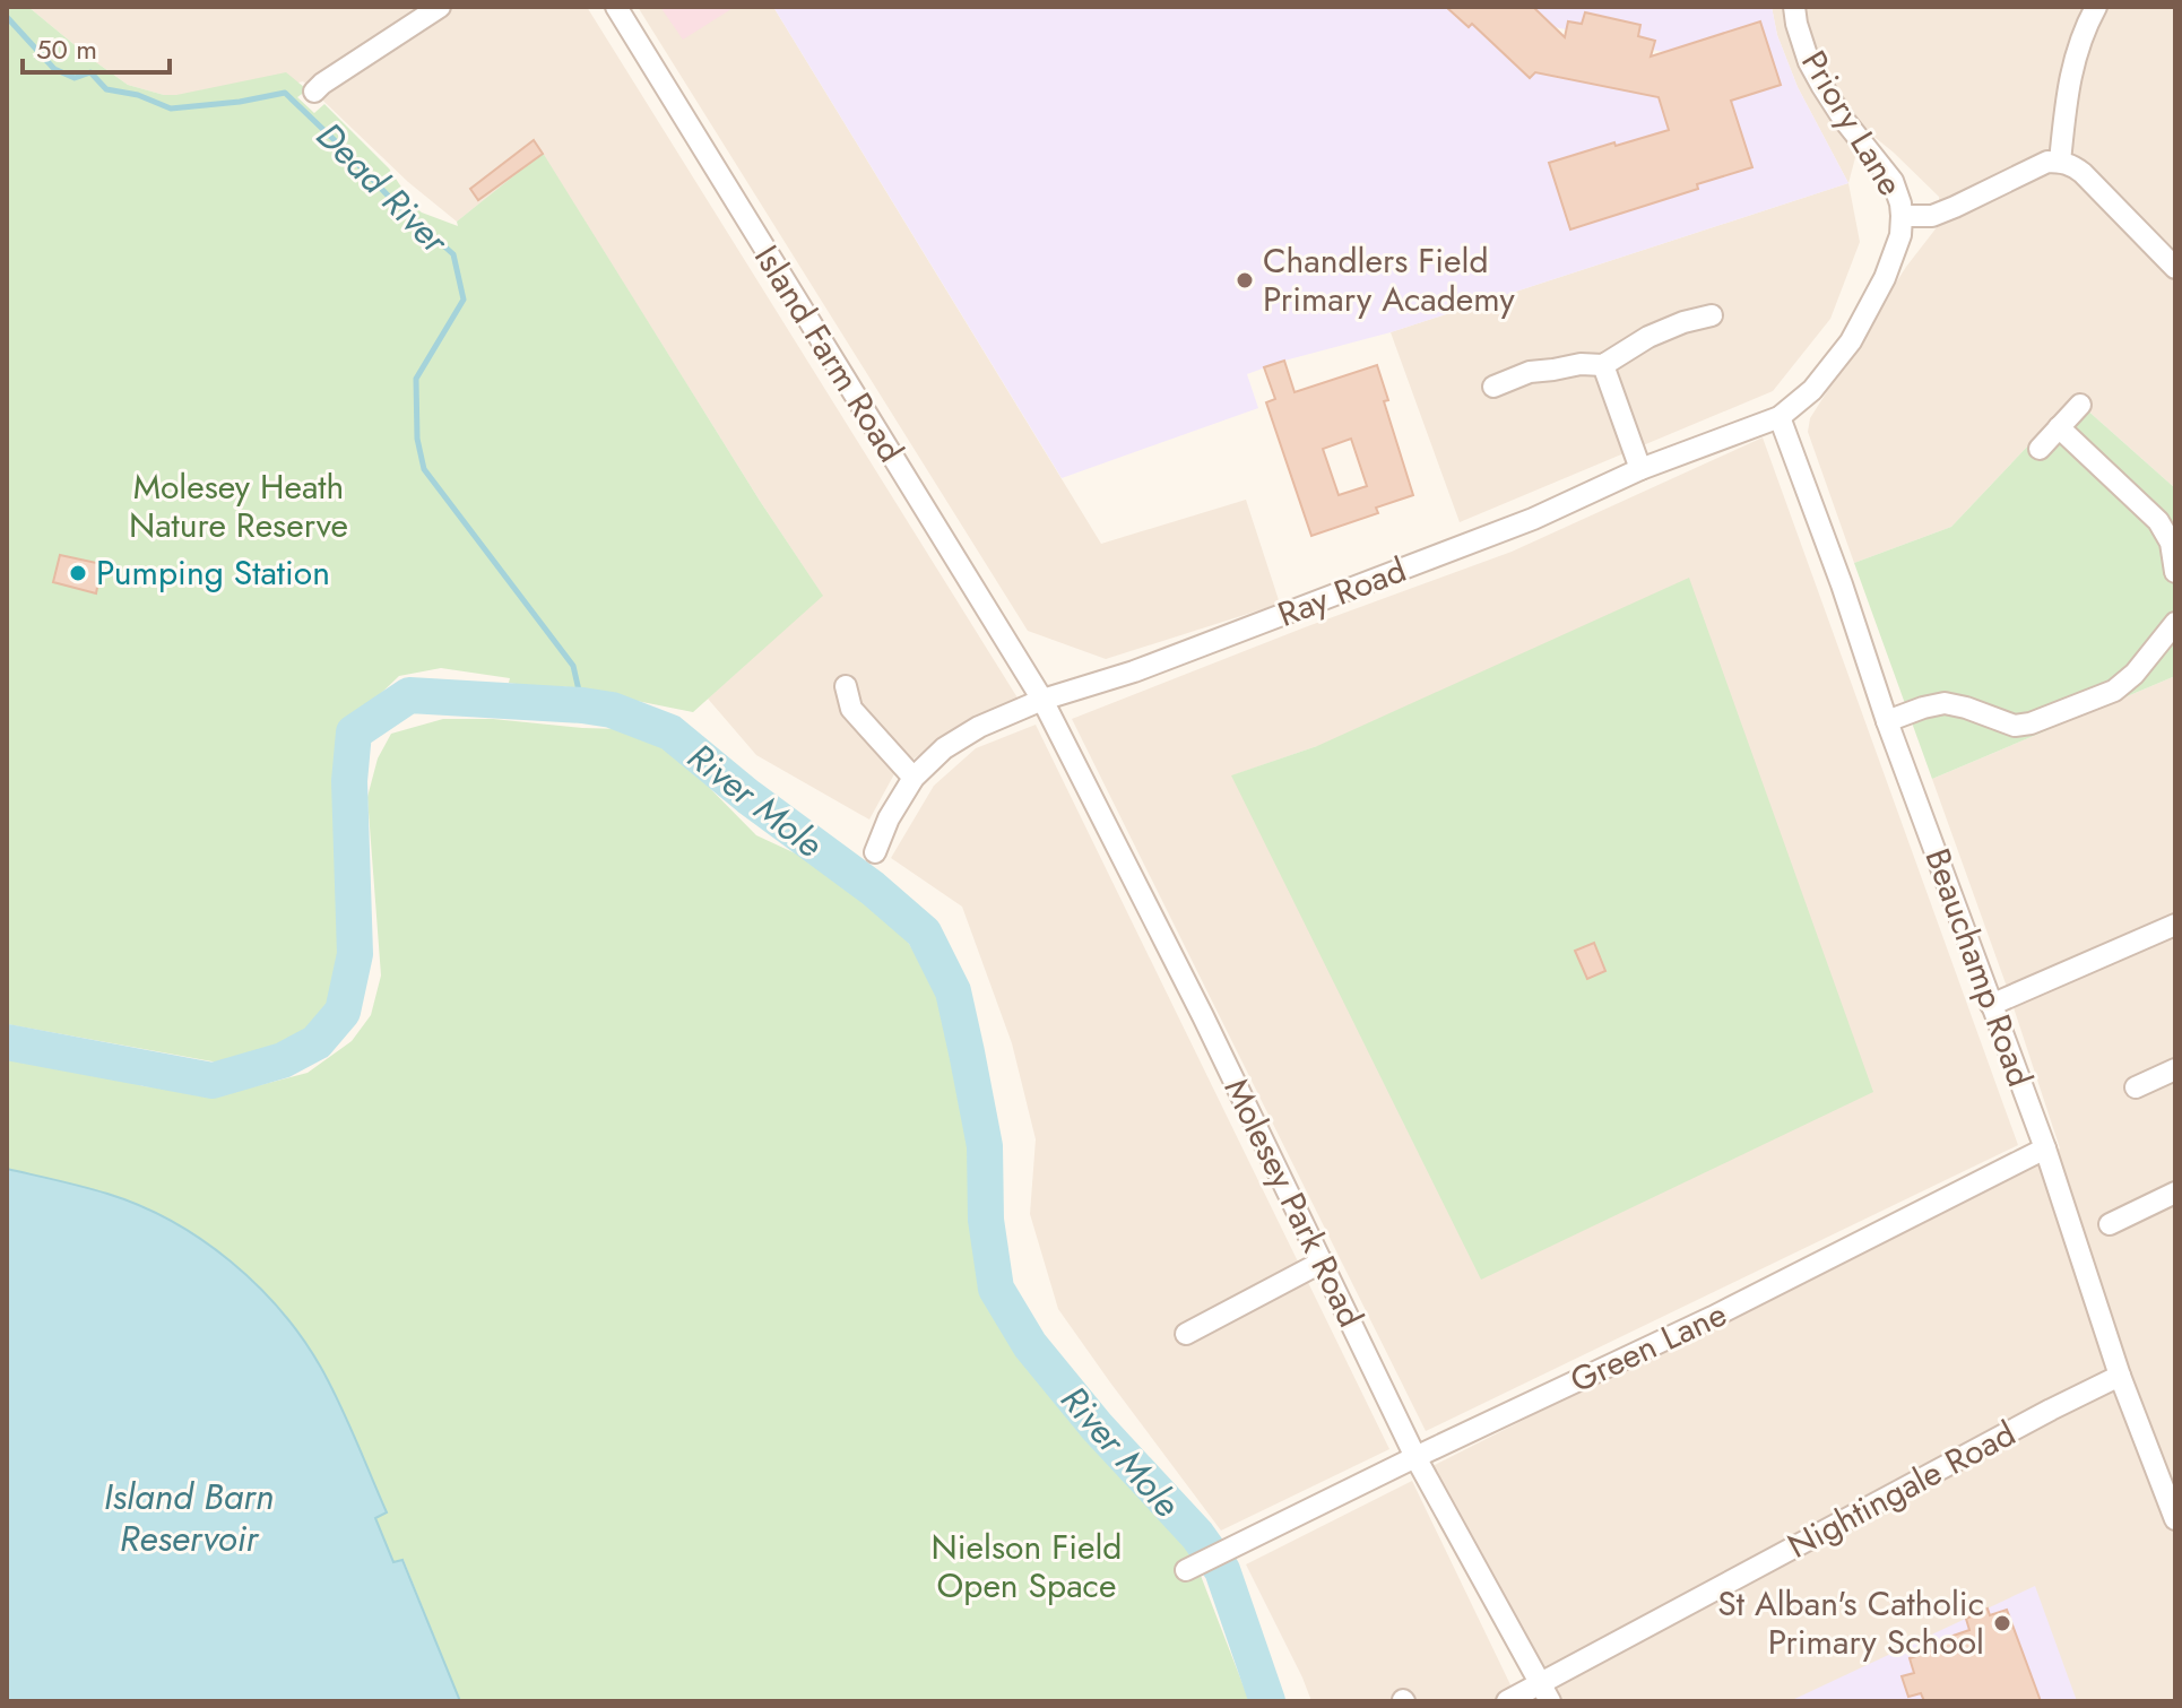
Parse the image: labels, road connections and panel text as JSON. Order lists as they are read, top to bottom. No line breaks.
{"streets":{"street":["Priory Lane","Island Farm Road","Ray Road","Beauchamp Road","Molesey Park Road","Green Lane","Nightingale Road"]},"crossings":[["Priory Lane","Ray Road"],["Priory Lane","Beauchamp Road"],["Island Farm Road","Ray Road"],["Island Farm Road","Molesey Park Road"],["Ray Road","Beauchamp Road"],["Ray Road","Molesey Park Road"],["Beauchamp Road","Green Lane"],["Beauchamp Road","Nightingale Road"],["Molesey Park Road","Green Lane"],["Molesey Park Road","Nightingale Road"]],"water":["Dead River","River Mole","Island Barn Reservoir"],"parks":["Molesey Heath Nature Reserve","Nielson Field Open Space"],"places":["Chandlers Field Primary Academy","Pumping Station","St Alban's Catholic Primary School"],"scale_bar":"50 m"}
